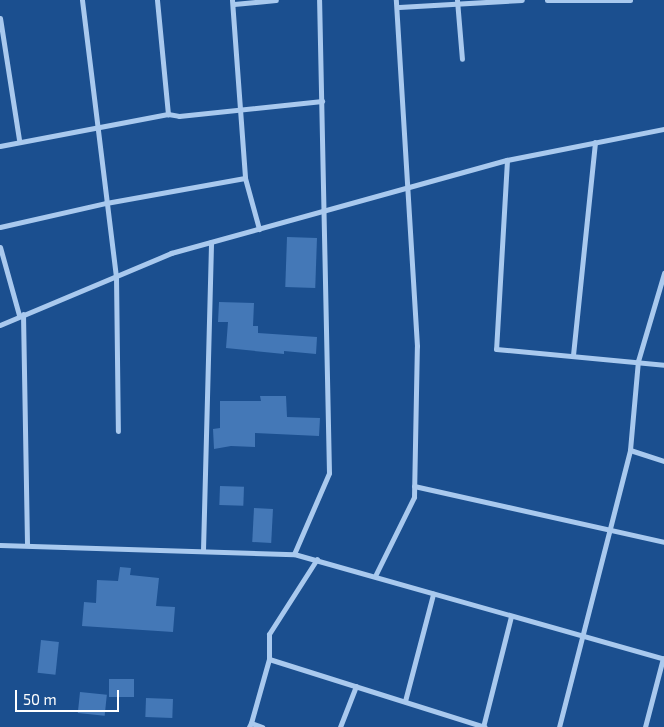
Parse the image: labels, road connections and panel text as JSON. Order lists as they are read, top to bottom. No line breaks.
{"scale_bar":"50 m"}
